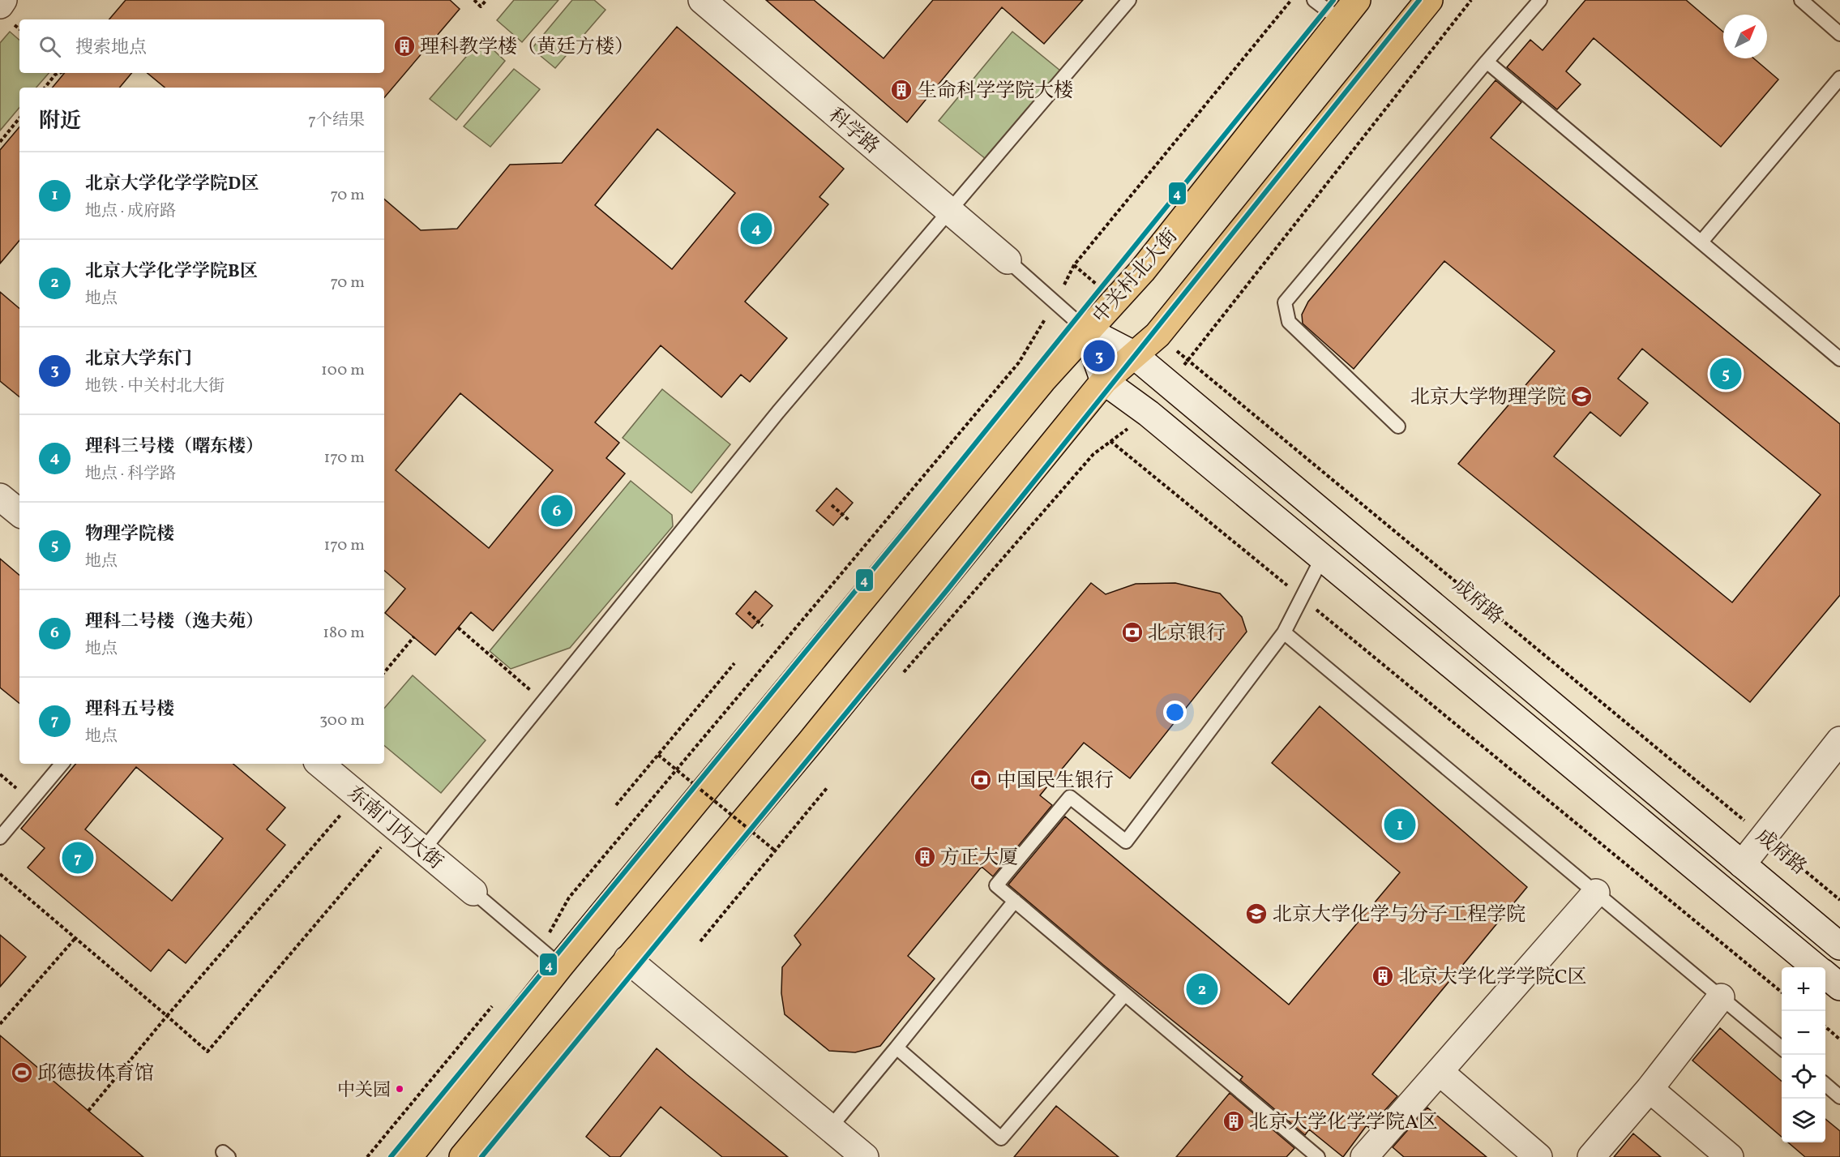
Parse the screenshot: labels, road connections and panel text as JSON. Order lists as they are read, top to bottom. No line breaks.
{"streets":{"main road":["科学路","中关村北大街","成府路","东南门内大街"]},"crossings":[["中关村北大街","成府路"]],"places":{"building":["理科教学楼（黄廷方楼）","生命科学学院大楼","方正大厦","北京大学化学学院C区","北京大学化学学院A区"],"school or university":["北京大学物理学院","北京大学化学与分子工程学院"],"bank":["北京银行","中国民生银行"],"sports":["邱德拔体育馆"],"other":["中关园"]},"lines":["transit line 4"],"north":"top right","page":{"search":"搜索地点","heading":["附近","7个结果"],"list":[{"mark":"1","name":"北京大学化学学院D区","note":"地点 · 成府路","value":"70 m"},{"mark":"2","name":"北京大学化学学院B区","note":"地点","value":"70 m"},{"mark":"3","name":"北京大学东门","note":"地铁 · 中关村北大街","value":"100 m"},{"mark":"4","name":"理科三号楼（曙东楼）","note":"地点 · 科学路","value":"170 m"},{"mark":"5","name":"物理学院楼","note":"地点","value":"170 m"},{"mark":"6","name":"理科二号楼（逸夫苑）","note":"地点","value":"180 m"},{"mark":"7","name":"理科五号楼","note":"地点","value":"300 m"}],"pins":["4","3","5","6","1","7","2"],"map_buttons":["+","−"]}}
